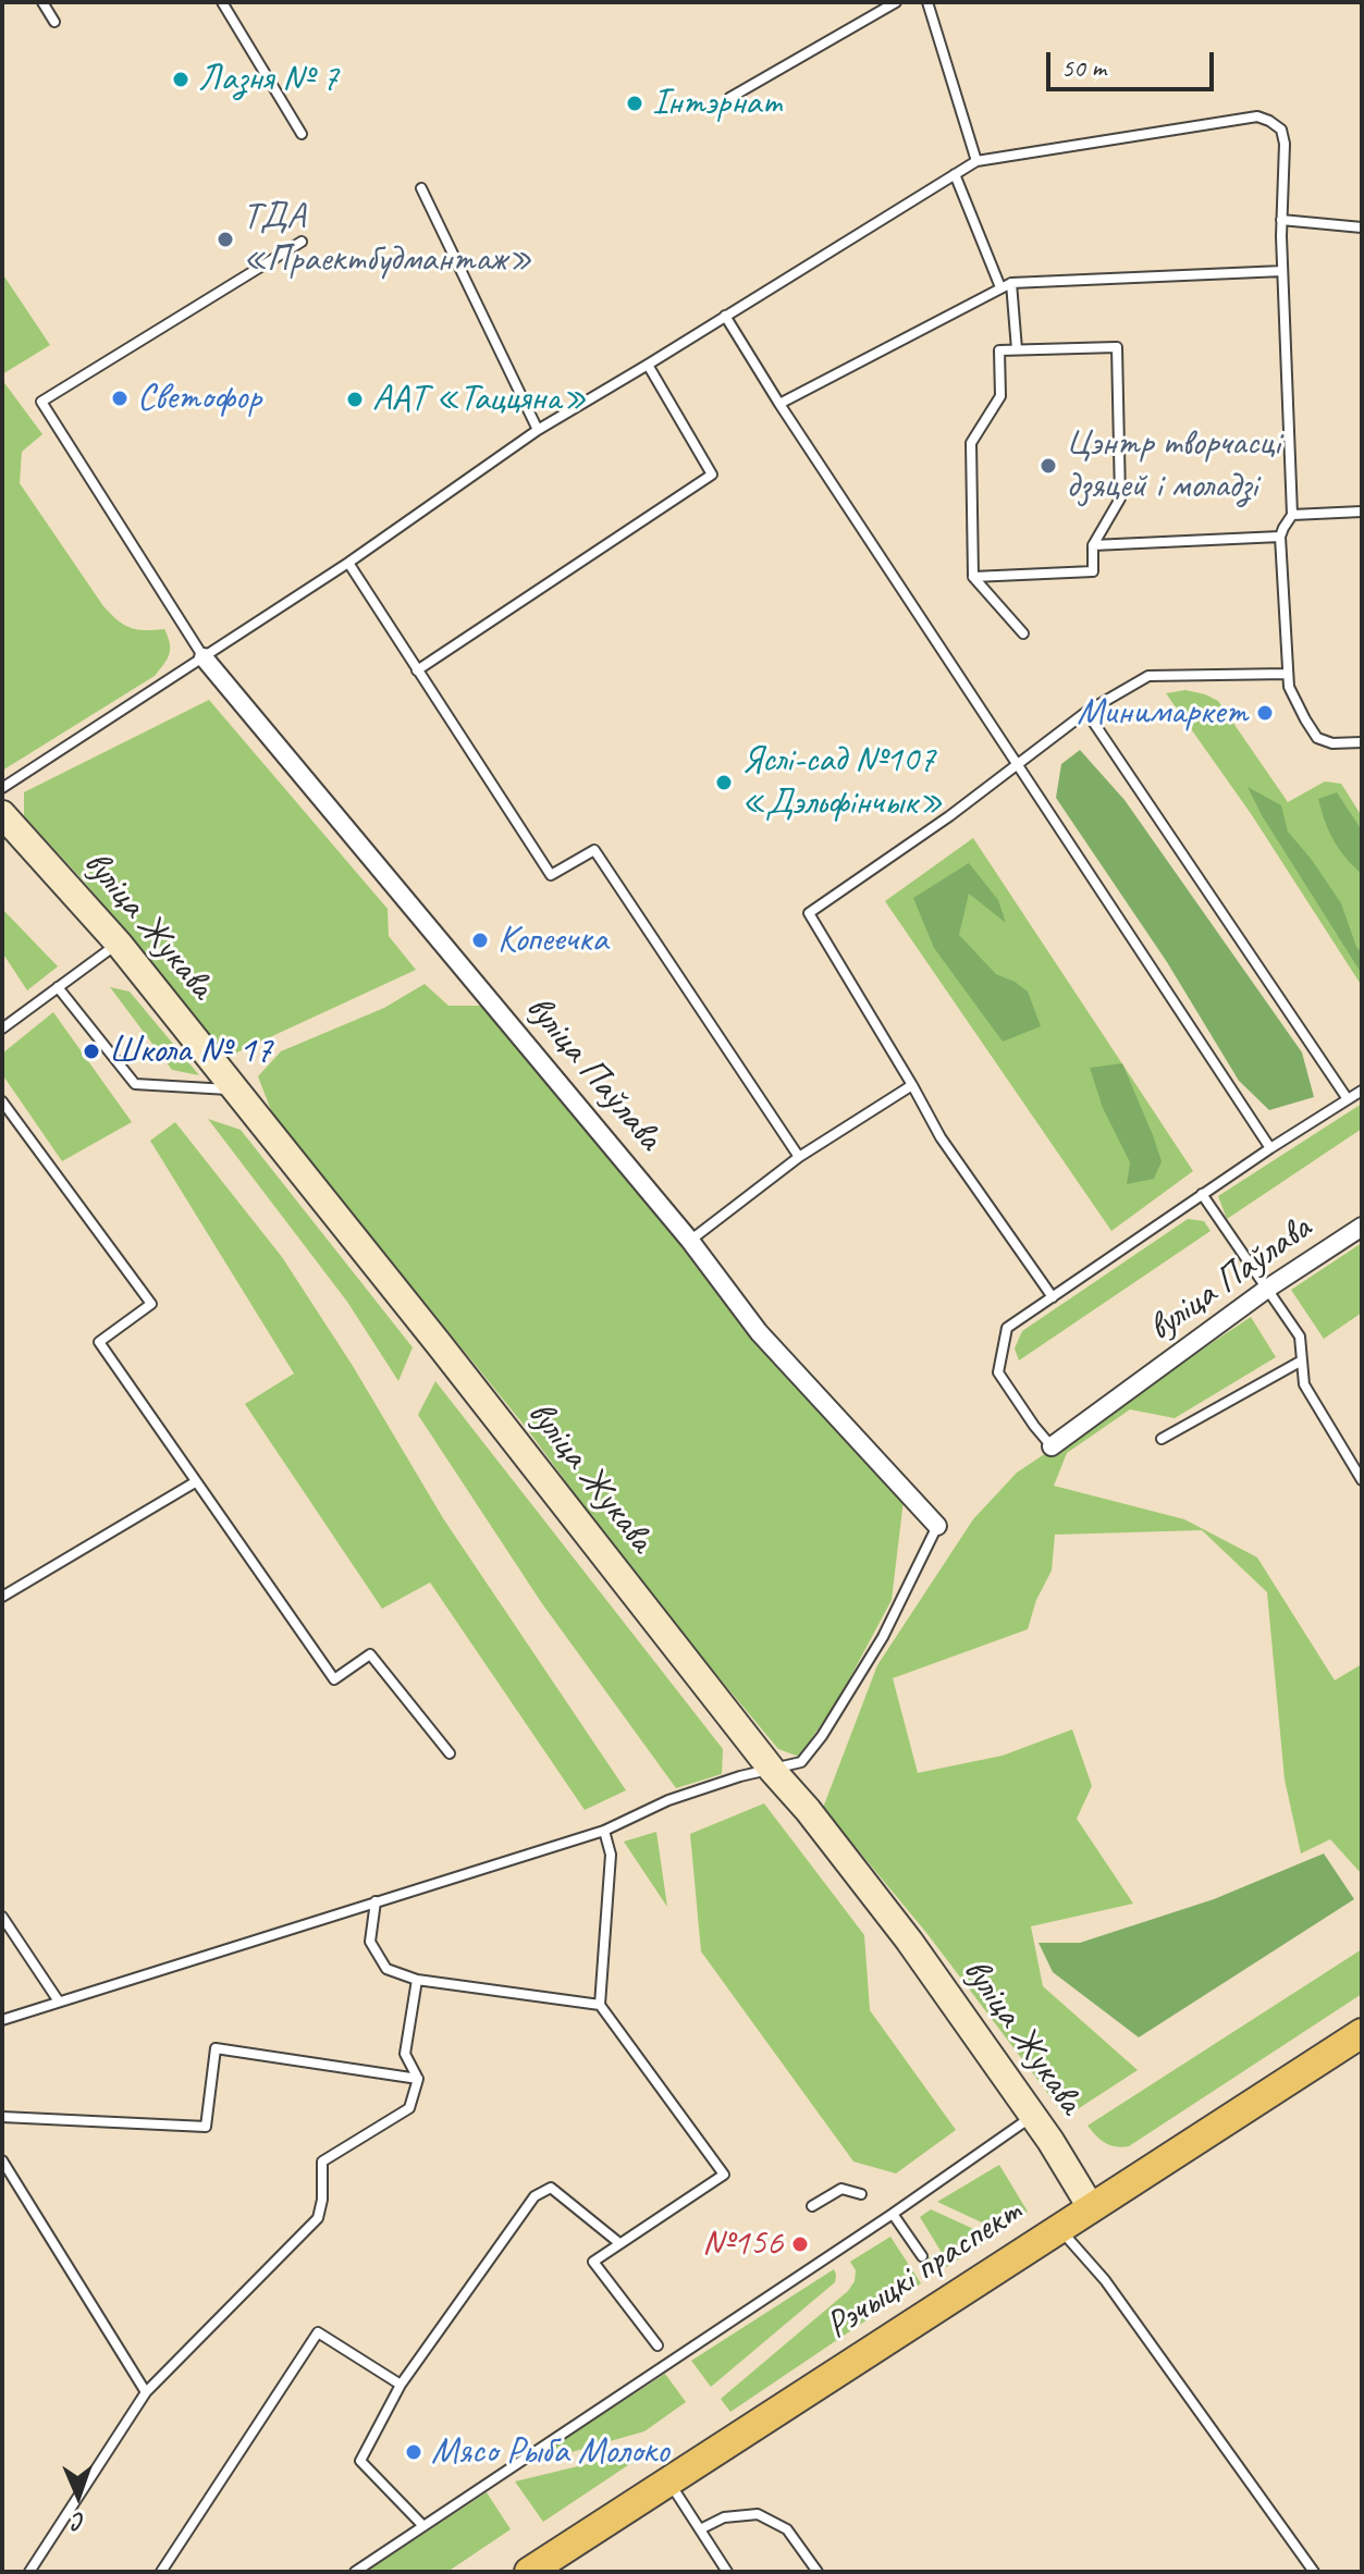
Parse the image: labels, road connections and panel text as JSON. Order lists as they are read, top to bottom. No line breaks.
{"streets":{"main road":["Рэчыцкі праспект"],"street":["вуліца Жукава","вуліца Паўлава"]},"crossings":[["вуліца Жукава","Рэчыцкі праспект"]],"places":["Лазня № 7","Інтэрнат","ТДА «Праектбудмантаж»","Светофор","ААТ «Таццяна»","Цэнтр творчасці дзяцей і моладзі","Минимаркет","Яслі-сад №107 «Дэльфінчык»","Копеечка","Школа № 17","№156","Мясо Рыба Молоко"],"scale_bar":"50 m","north":"bottom"}
